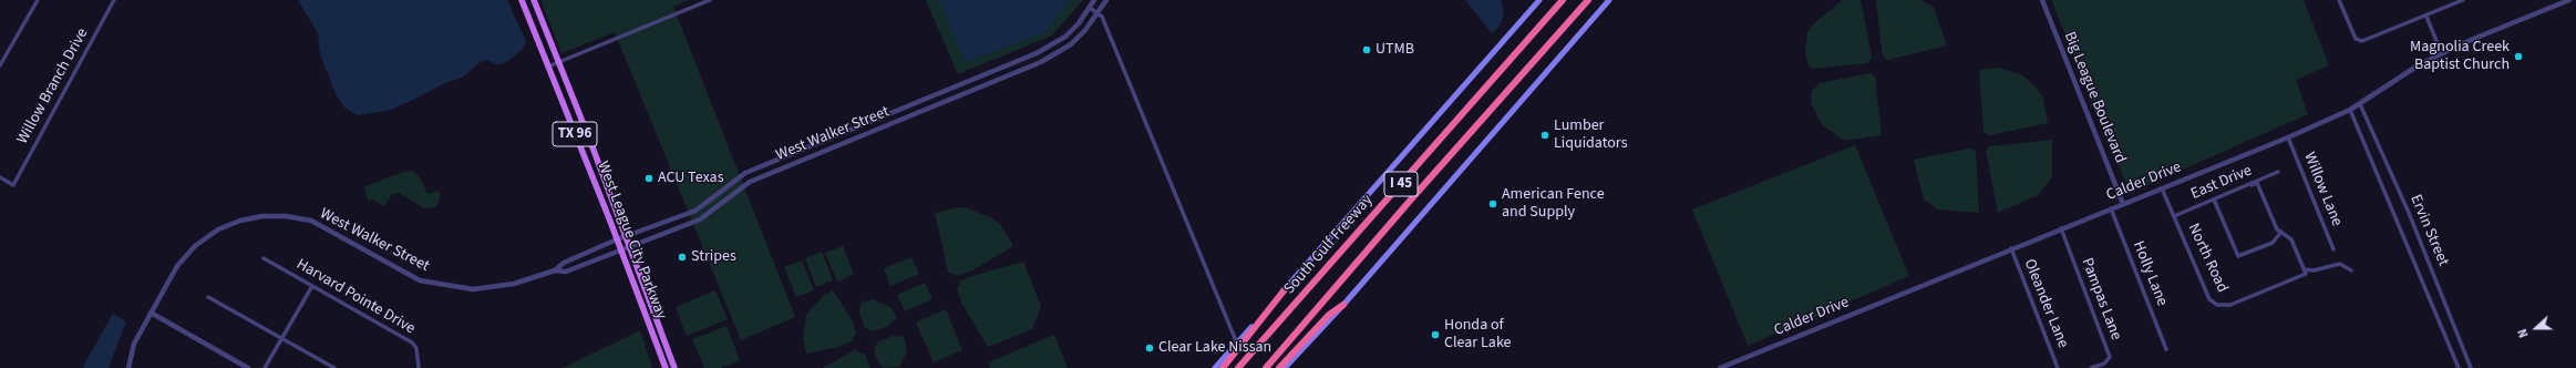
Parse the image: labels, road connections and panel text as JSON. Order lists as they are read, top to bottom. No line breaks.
{"streets":{"highway":["I 45","South Gulf Freeway"],"main road":["TX 96","West League City Parkway"],"street":["Willow Branch Drive","Big League Boulevard","West Walker Street","Calder Drive","East Drive","Willow Lane","Ervin Street","North Road","Holly Lane","Harvard Pointe Drive","Pampas Lane","Oleander Lane"]},"crossings":[["Big League Boulevard","Calder Drive"],["West Walker Street","West League City Parkway"],["Calder Drive","Willow Lane"],["Calder Drive","Ervin Street"],["Calder Drive","North Road"],["Calder Drive","Holly Lane"],["Calder Drive","Pampas Lane"],["Calder Drive","Oleander Lane"],["East Drive","North Road"]],"places":["UTMB","Magnolia Creek Baptist Church","Lumber Liquidators","ACU Texas","American Fence and Supply","Stripes","Honda of Clear Lake","Clear Lake Nissan"],"north":"left"}
